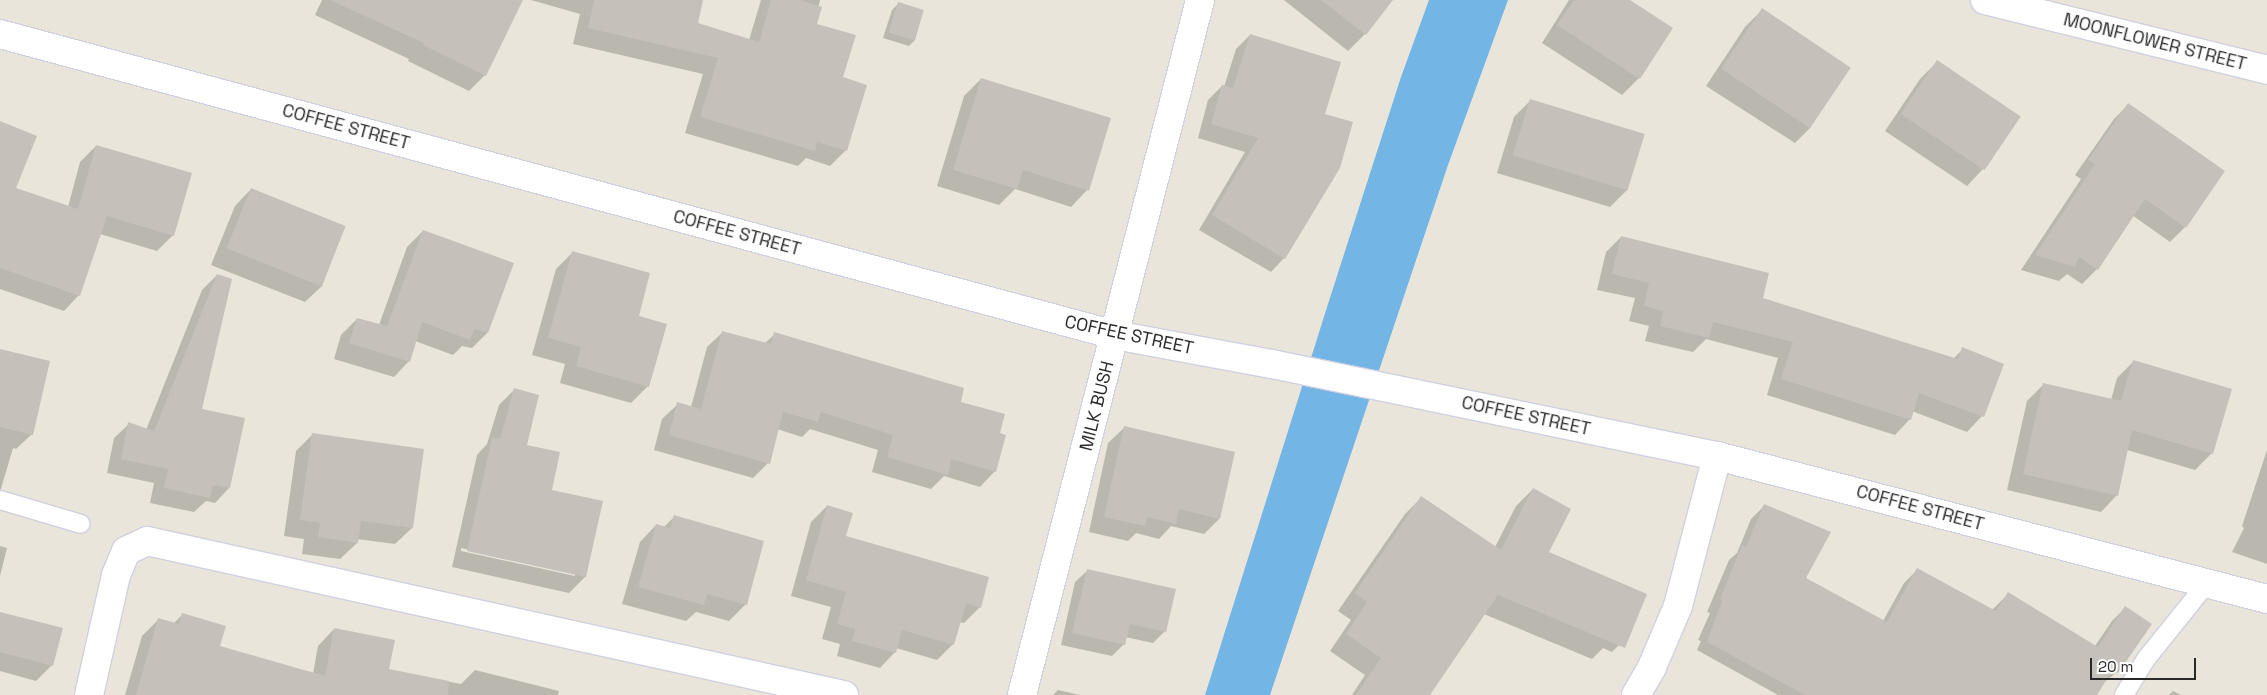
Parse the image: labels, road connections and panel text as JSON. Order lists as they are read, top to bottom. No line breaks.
{"streets":{"street":["MOONFLOWER STREET","COFFEE STREET","MILK BUSH"]},"crossings":[["COFFEE STREET","MILK BUSH"]],"scale_bar":"20 m"}
